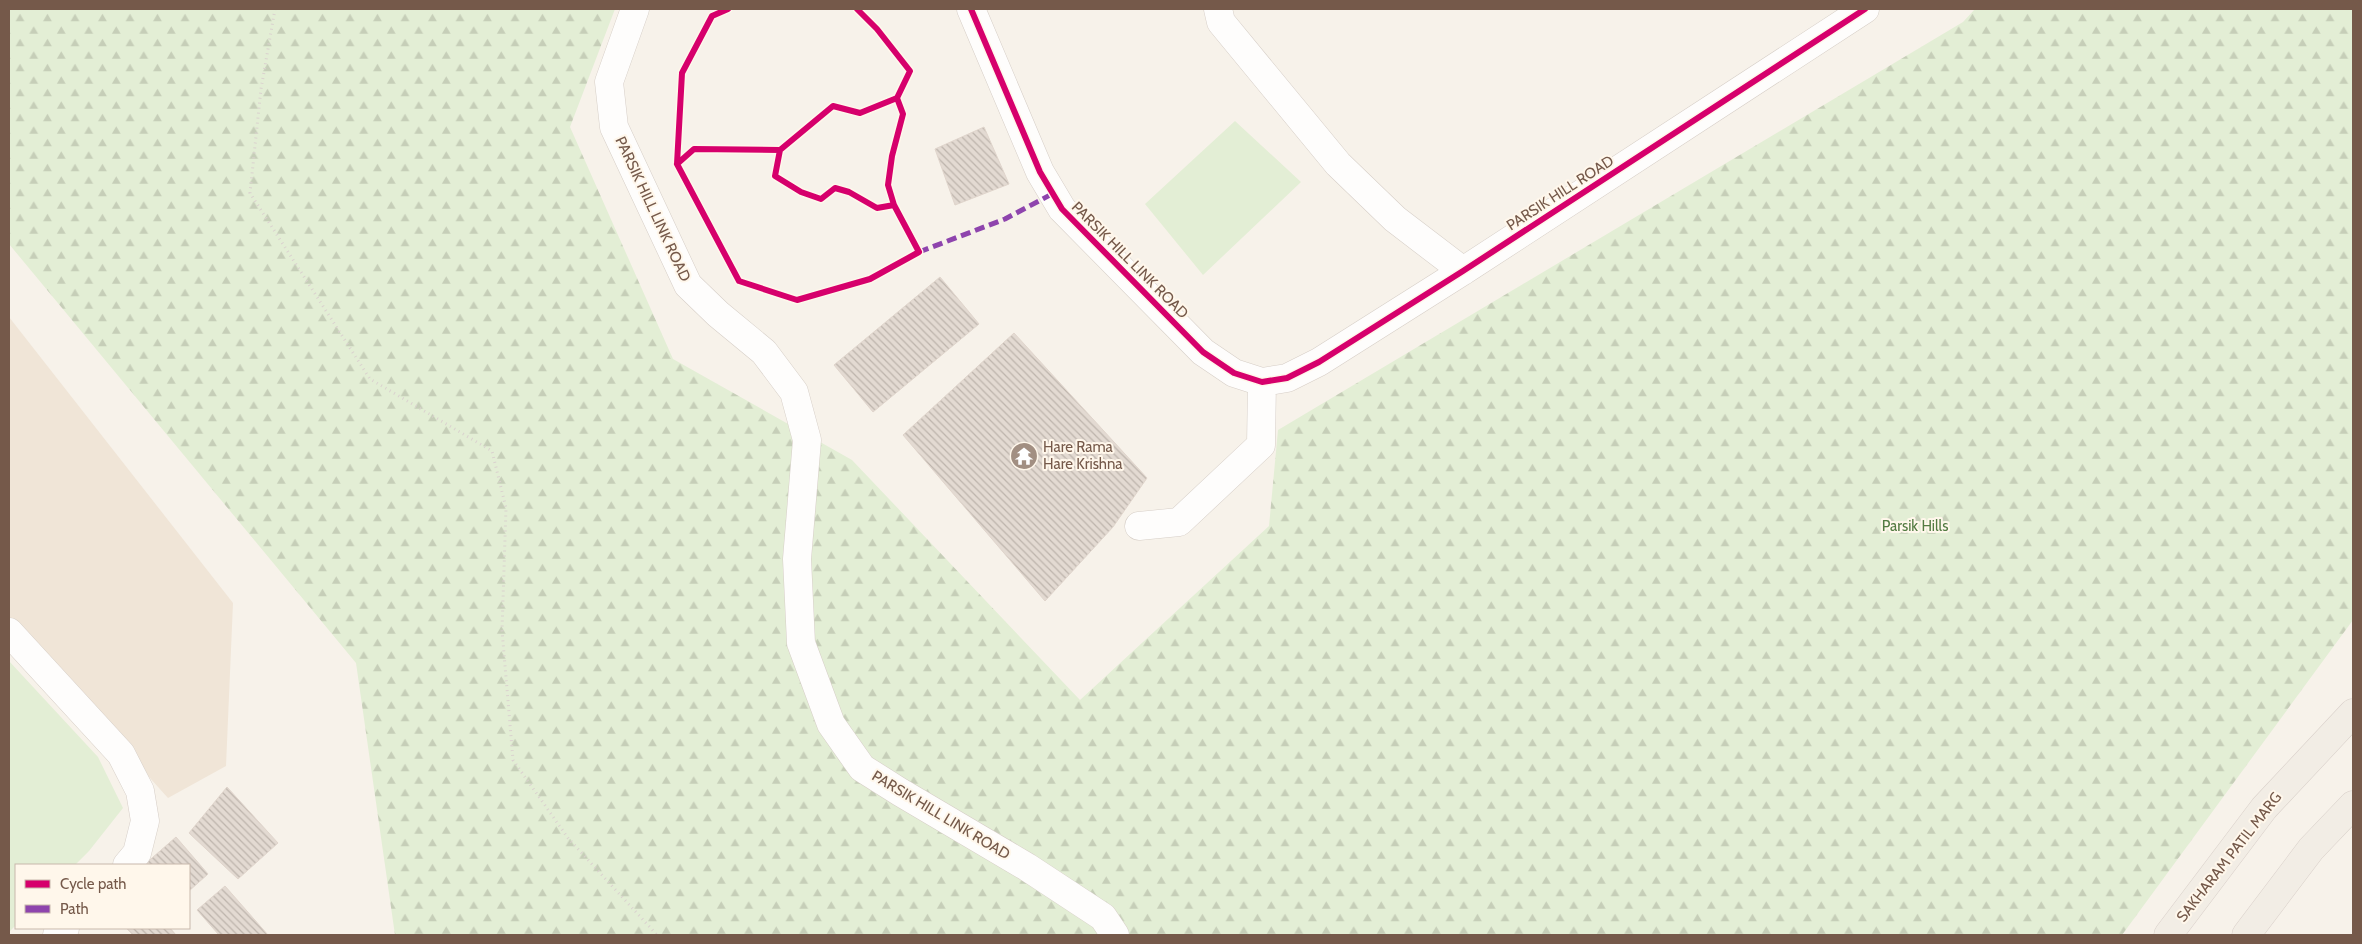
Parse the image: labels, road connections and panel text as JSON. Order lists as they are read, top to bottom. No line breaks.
{"streets":{"main road":["SAKHARAM PATIL MARG"],"street":["PARSIK HILL ROAD","PARSIK HILL LINK ROAD"]},"crossings":[["PARSIK HILL ROAD","PARSIK HILL LINK ROAD"]],"parks":["Parsik Hills"],"places":{"temple":["Hare Rama Hare Krishna"]},"legend":["Cycle path","Path"]}
